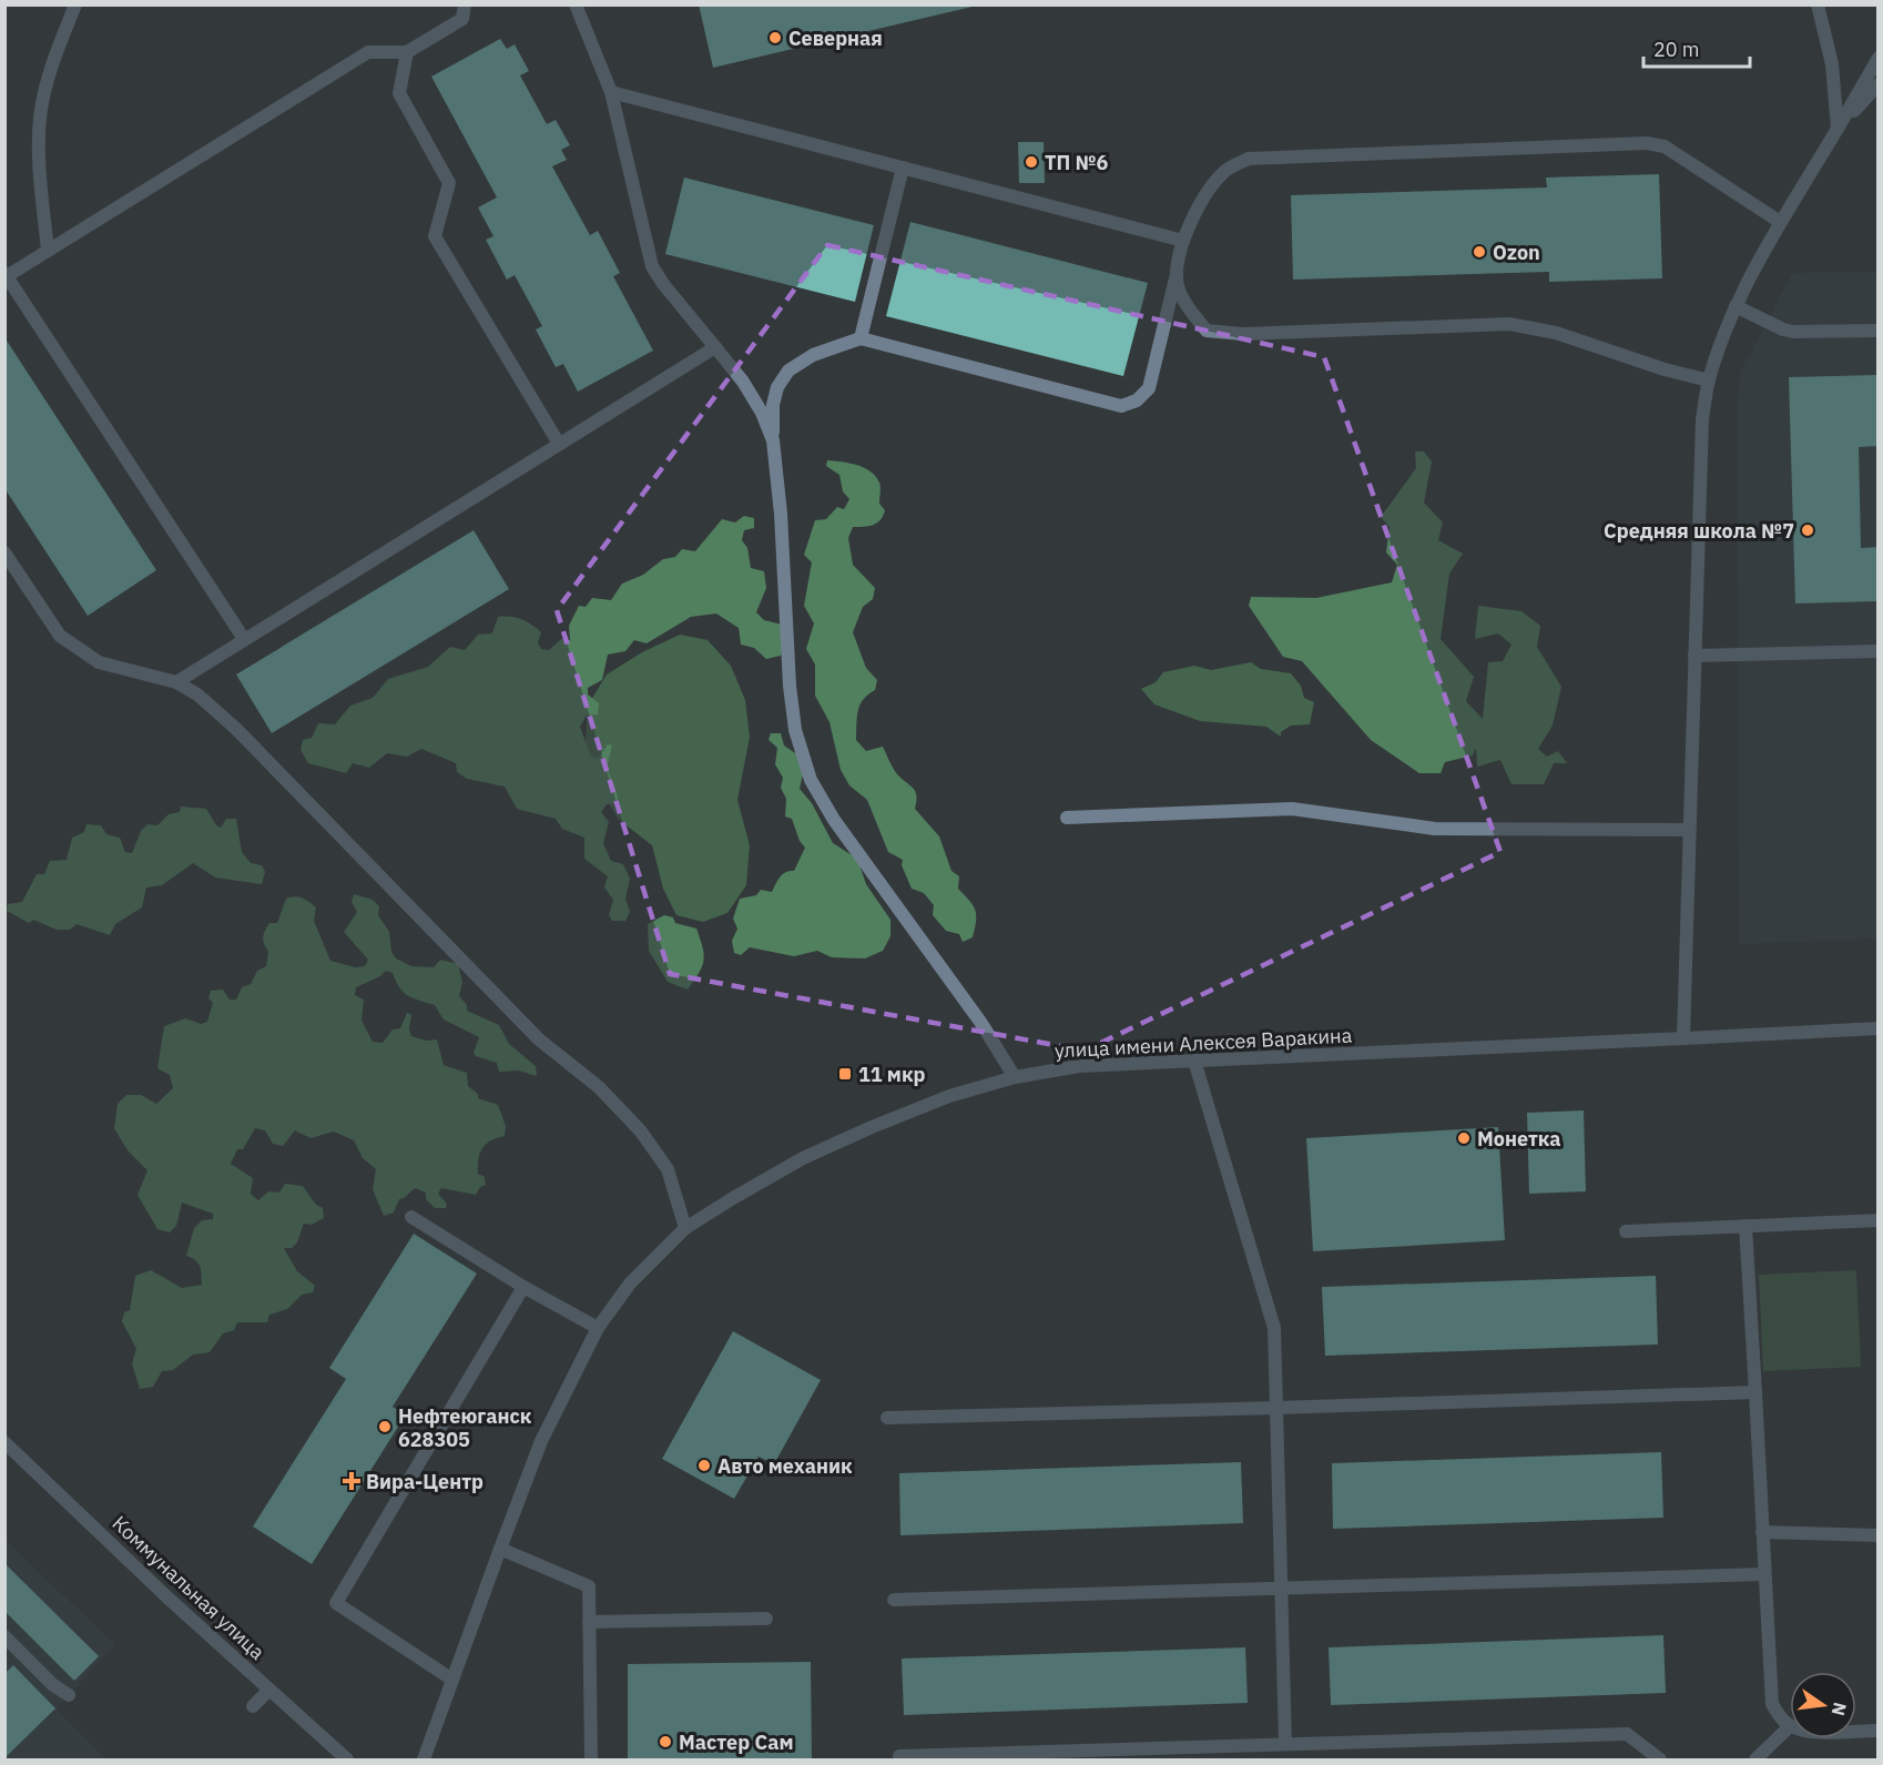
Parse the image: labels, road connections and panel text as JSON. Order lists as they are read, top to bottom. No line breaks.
{"streets":{"street":["улица имени Алексея Варакина","Коммунальная улица"]},"places":{"other":["Северная","ТП №6","Ozon","Средняя школа №7","Монетка","Нефтеюганск 628305","Авто механик","Мастер Сам"],"transit":["11 мкр"],"health":["Вира-Центр"]},"scale_bar":"20 m","north":"right"}
